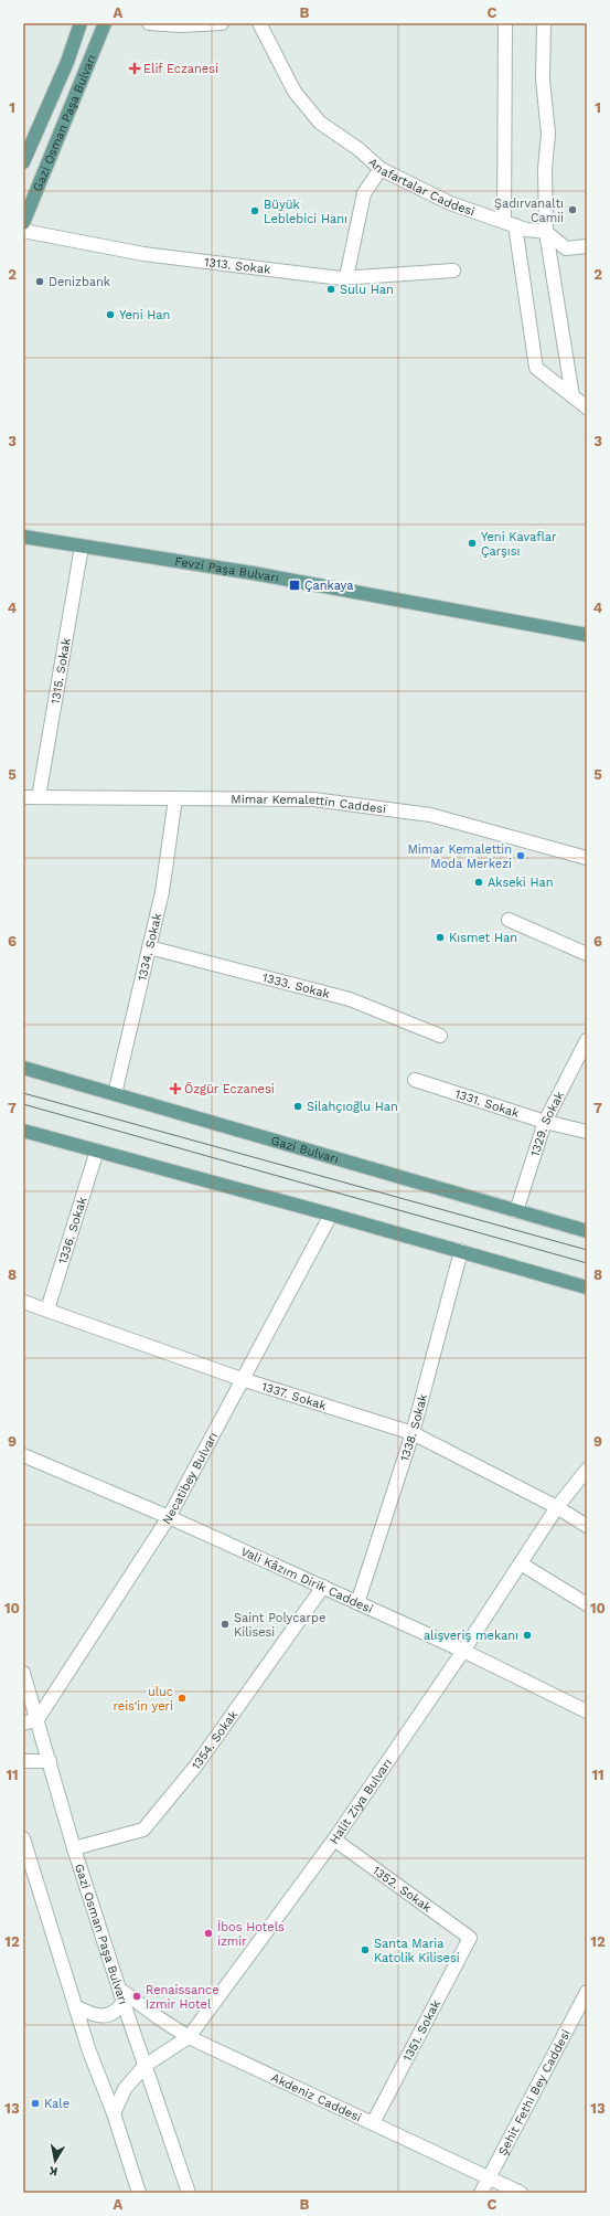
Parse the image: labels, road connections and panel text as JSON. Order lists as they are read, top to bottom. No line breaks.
{"streets":{"main road":["Gazi Osman Paşa Bulvarı","Fevzi Paşa Bulvarı","Gazi Bulvarı"],"street":["Anafartalar Caddesi","1313. Sokak","1315. Sokak","Mimar Kemalettin Caddesi","1334. Sokak","1333. Sokak","1331. Sokak","1329. Sokak","1336. Sokak","1337. Sokak","1338. Sokak","Necatibey Bulvarı","Vali Kâzım Dirik Caddesi","1354. Sokak","Halit Ziya Bulvarı","1352. Sokak","1351. Sokak","Şehit Fethi Bey Caddesi","Akdeniz Caddesi"]},"crossings":[["Gazi Osman Paşa Bulvarı","Necatibey Bulvarı"],["Gazi Osman Paşa Bulvarı","1354. Sokak"],["Gazi Osman Paşa Bulvarı","Halit Ziya Bulvarı"],["Gazi Osman Paşa Bulvarı","Akdeniz Caddesi"],["Fevzi Paşa Bulvarı","1315. Sokak"],["1315. Sokak","Mimar Kemalettin Caddesi"],["Mimar Kemalettin Caddesi","1334. Sokak"],["1334. Sokak","1333. Sokak"],["1334. Sokak","Gazi Bulvarı"],["1331. Sokak","1329. Sokak"],["1329. Sokak","Gazi Bulvarı"],["1336. Sokak","1337. Sokak"],["1337. Sokak","1338. Sokak"],["1337. Sokak","Necatibey Bulvarı"],["1337. Sokak","Halit Ziya Bulvarı"],["1338. Sokak","Vali Kâzım Dirik Caddesi"],["Necatibey Bulvarı","Vali Kâzım Dirik Caddesi"],["Vali Kâzım Dirik Caddesi","1354. Sokak"],["Vali Kâzım Dirik Caddesi","Halit Ziya Bulvarı"],["Halit Ziya Bulvarı","1352. Sokak"],["Halit Ziya Bulvarı","Akdeniz Caddesi"],["1352. Sokak","1351. Sokak"],["1351. Sokak","Akdeniz Caddesi"],["Şehit Fethi Bey Caddesi","Akdeniz Caddesi"]],"places":{"health":["Elif Eczanesi","Özgür Eczanesi"],"other":["Şadırvanaltı Camii","Büyük Leblebici Hanı","Denizbank","Sulu Han","Yeni Han","Yeni Kavaflar Çarşısı","Mimar Kemalettin Moda Merkezi","Akseki Han","Kısmet Han","Silahçıoğlu Han","Saint Polycarpe Kilisesi","alışveriş mekanı","uluc reis'in yeri","İbos Hotels izmir","Santa Maria Katolik Kilisesi","Renaissance Izmir Hotel","Kale"],"transit":["Çankaya"]},"north":"bottom","grid":{"columns":["A","B","C"],"rows":["1","2","3","4","5","6","7","8","9","10","11","12","13"]}}
